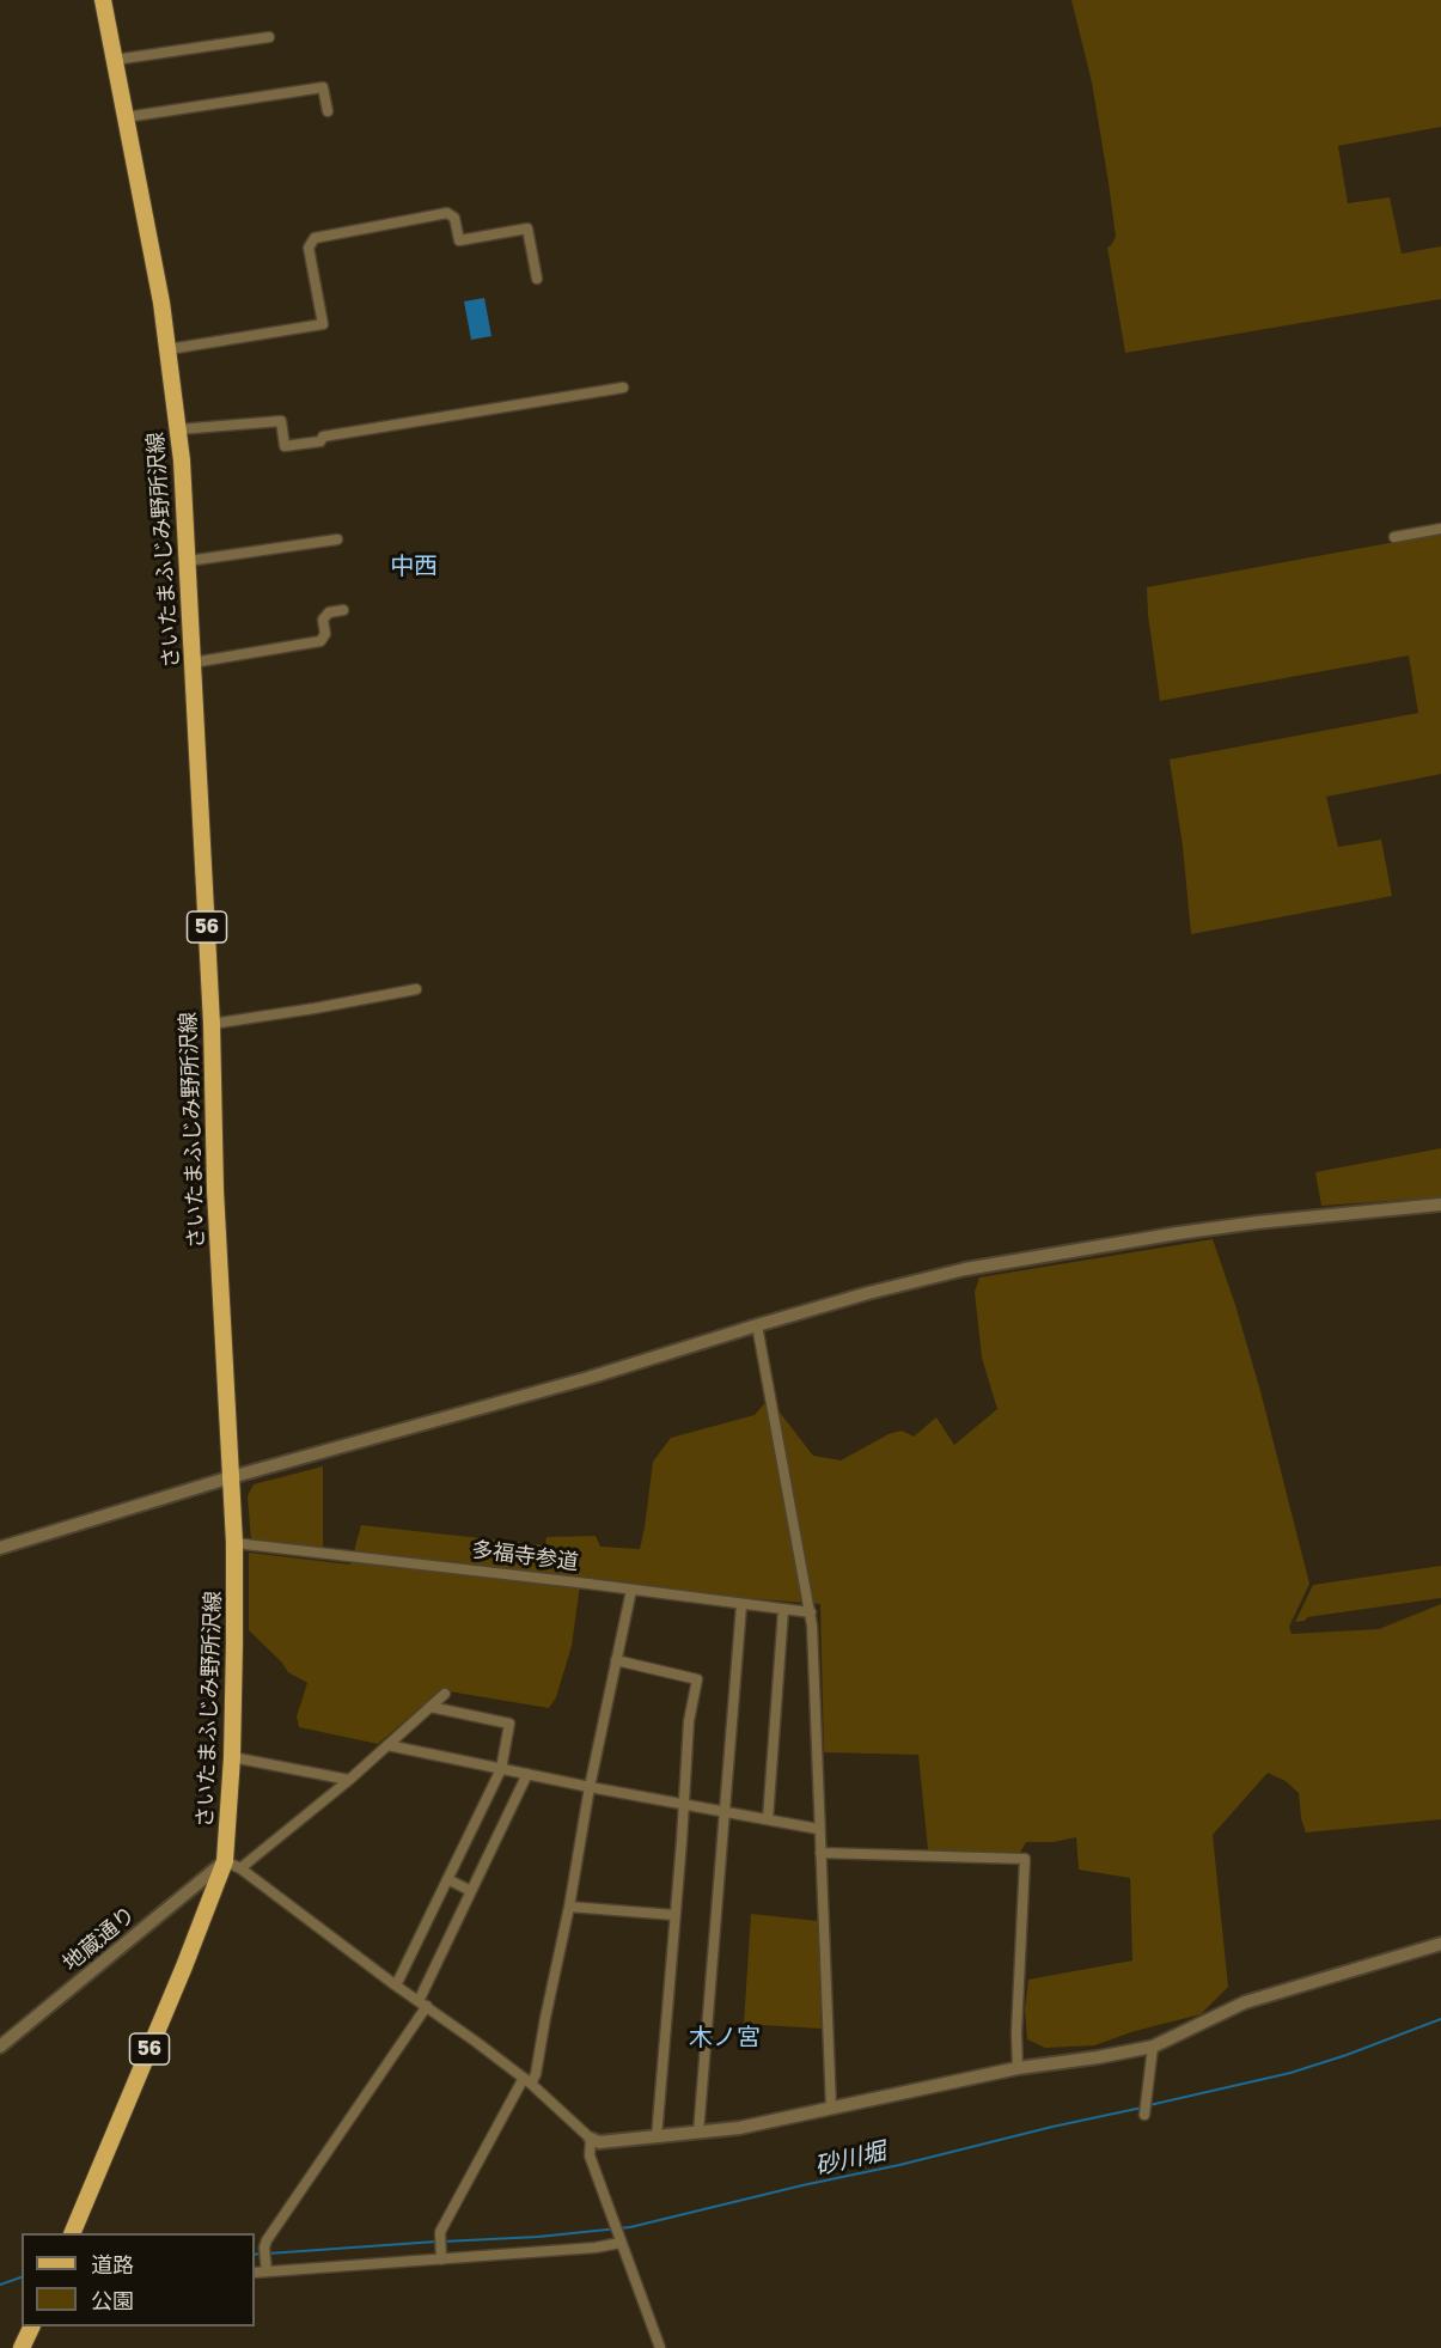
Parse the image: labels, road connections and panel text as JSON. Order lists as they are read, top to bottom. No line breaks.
{"streets":{"main road":["さいたまふじみ野所沢線","56"],"street":["多福寺参道","地蔵通り"]},"crossings":[["さいたまふじみ野所沢線","多福寺参道"],["さいたまふじみ野所沢線","地蔵通り"]],"districts":["中西","木ノ宮"],"water":["砂川堀"],"legend":["道路","公園"]}
